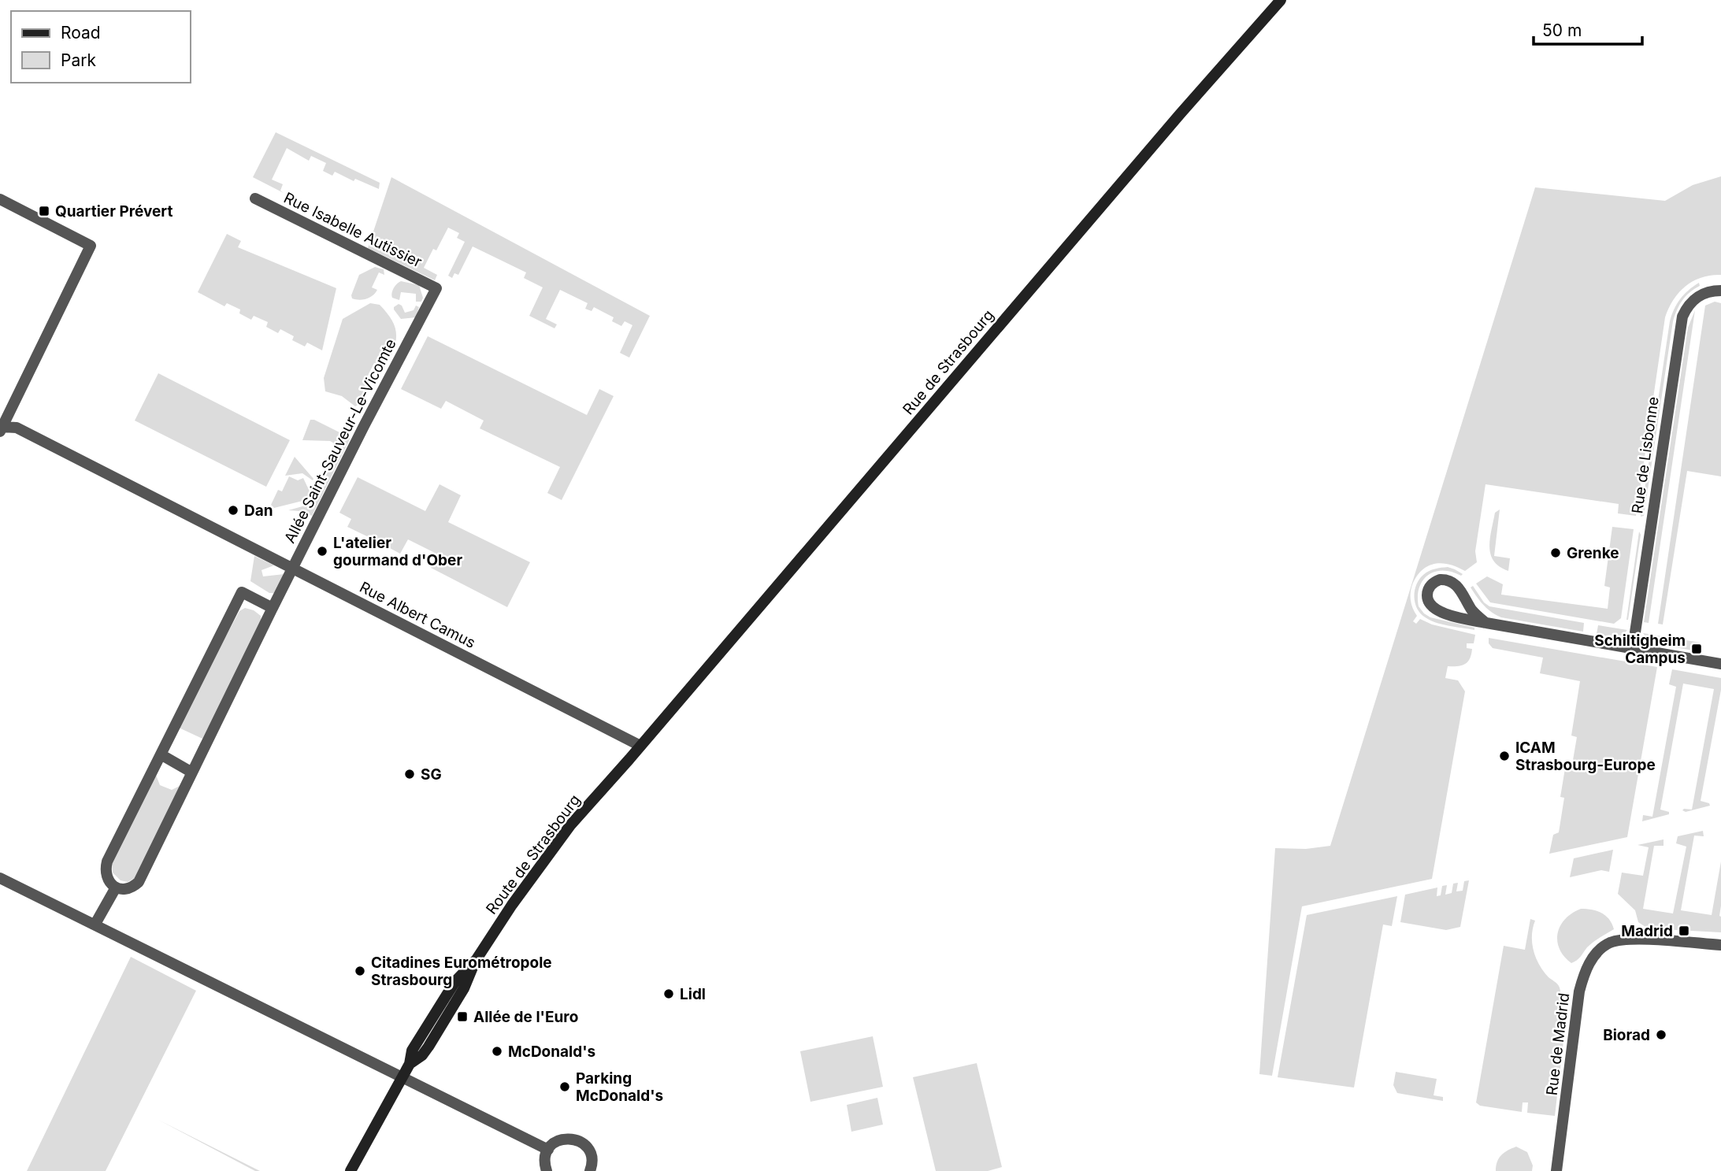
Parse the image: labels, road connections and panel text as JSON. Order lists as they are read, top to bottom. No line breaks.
{"streets":{"main road":["Rue de Strasbourg","Route de Strasbourg"],"street":["Rue Isabelle Autissier","Allée Saint-Sauveur-Le-Vicomte","Rue de Lisbonne","Rue Albert Camus","Rue de Madrid"]},"crossings":[["Rue Isabelle Autissier","Allée Saint-Sauveur-Le-Vicomte"],["Rue de Strasbourg","Rue Albert Camus"],["Rue de Strasbourg","Route de Strasbourg"],["Allée Saint-Sauveur-Le-Vicomte","Rue Albert Camus"],["Rue Albert Camus","Route de Strasbourg"]],"places":{"transit":["Quartier Prévert","Schiltigheim Campus","Madrid","Allée de l'Euro"],"other":["Dan","L'atelier gourmand d'Ober","Grenke","ICAM Strasbourg-Europe","SG","Citadines Eurométropole Strasbourg","Lidl","Biorad","McDonald's","Parking McDonald's"]},"legend":["Road","Park"],"scale_bar":"50 m"}
